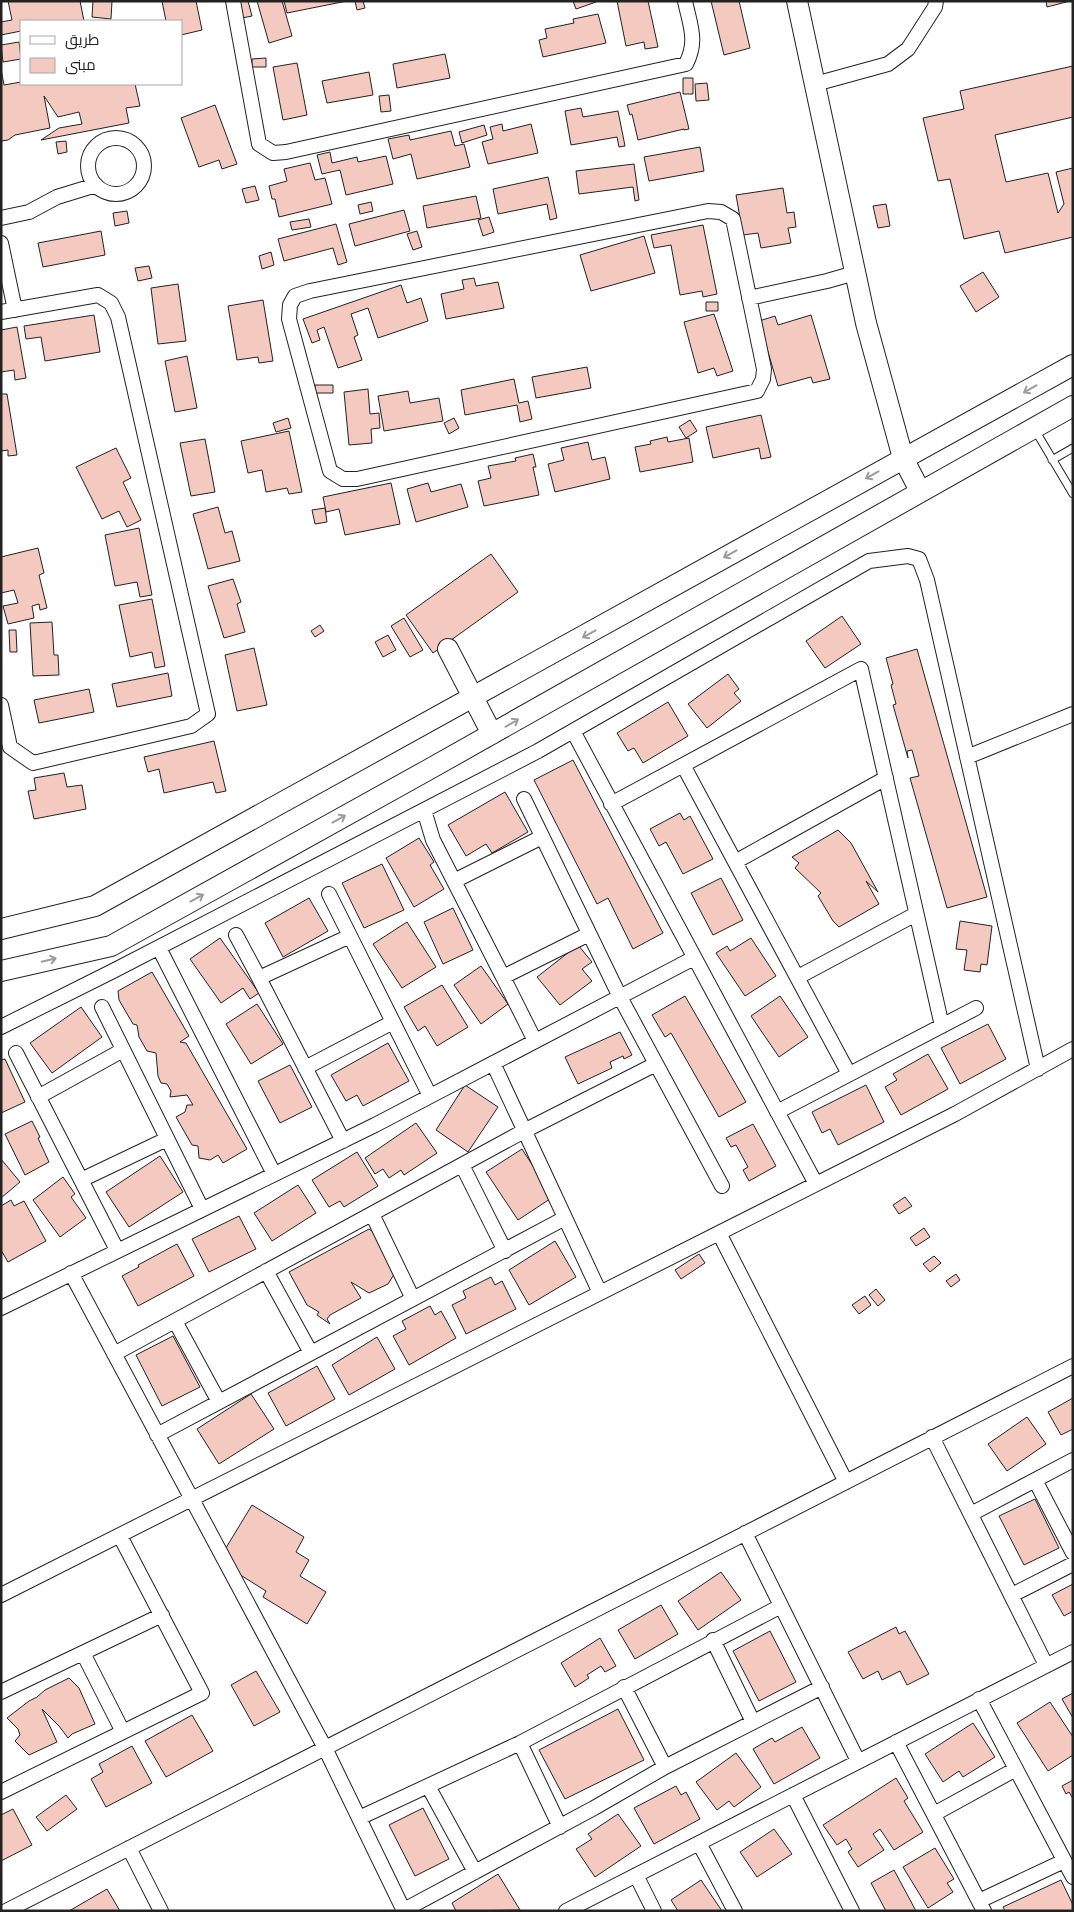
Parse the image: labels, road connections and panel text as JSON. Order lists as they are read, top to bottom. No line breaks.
{"legend":["طريق","مبنى"]}
